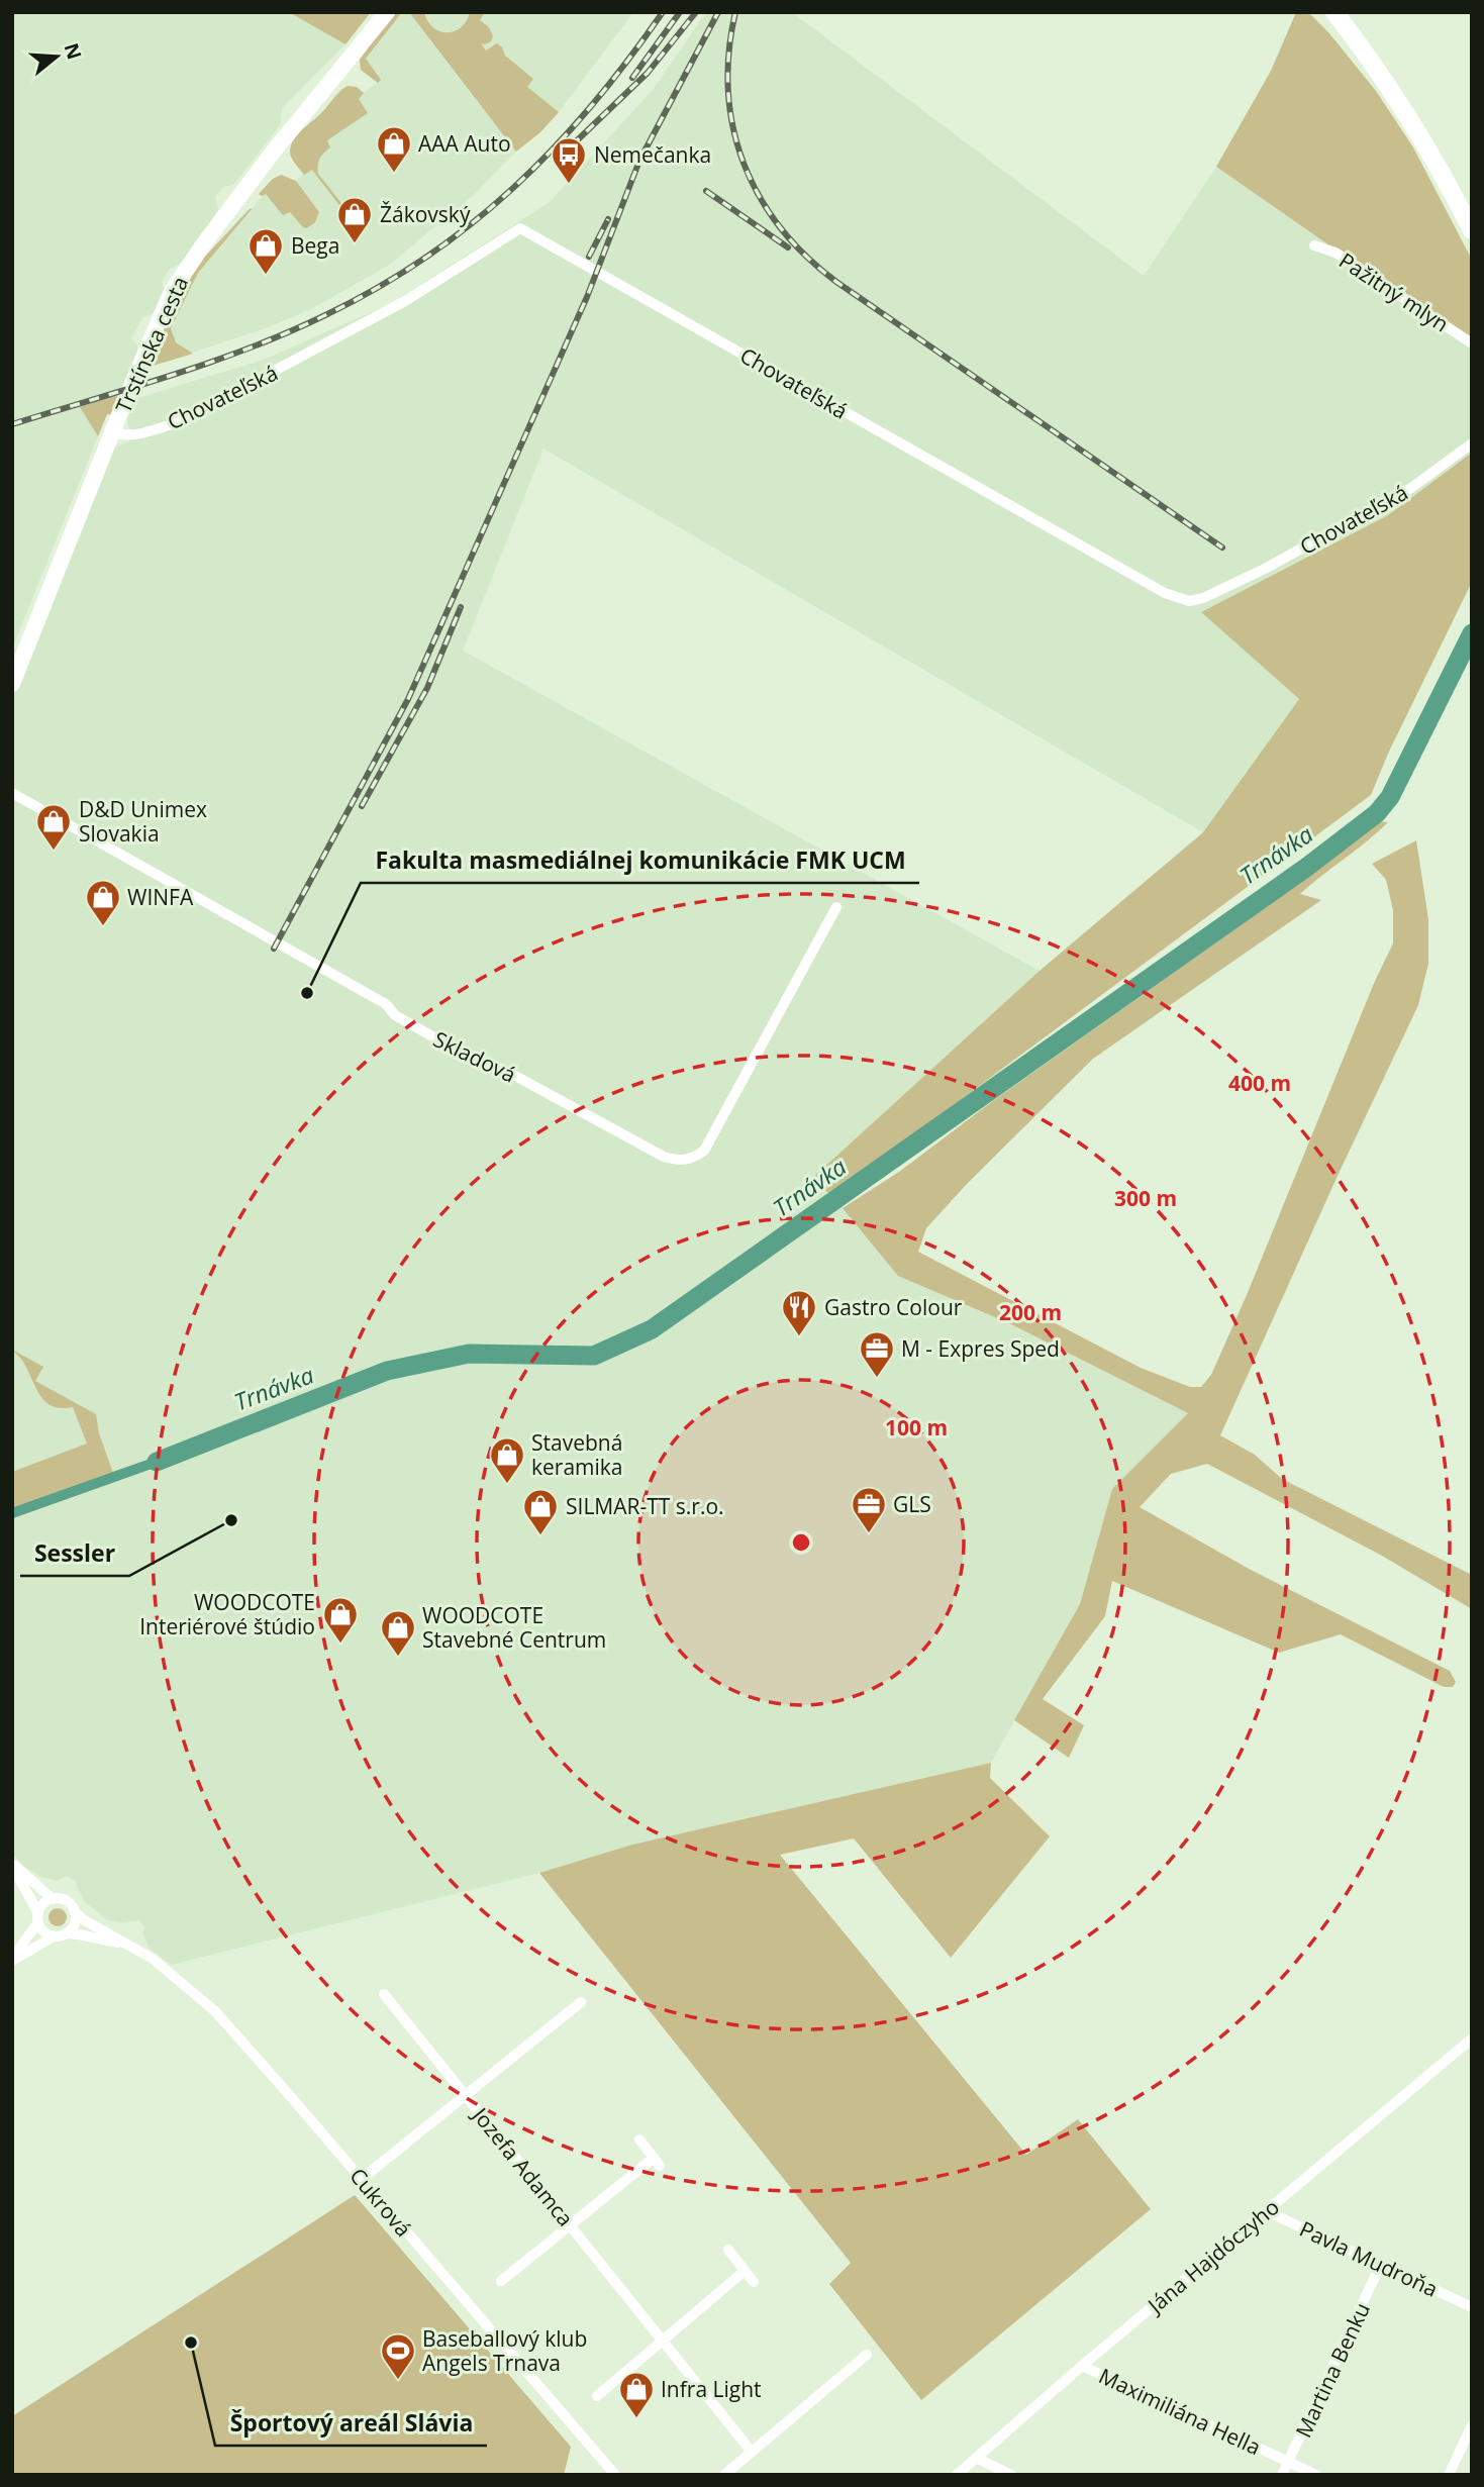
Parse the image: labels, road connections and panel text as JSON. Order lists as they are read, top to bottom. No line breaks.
{"streets":{"main road":["Trstínska cesta"],"street":["Pažitný mlyn","Chovateľská","Skladová","Jozefa Adamca","Cukrová","Jána Hajdóczyho","Pavla Mudroňa","Martina Benku","Maximiliána Hella"]},"crossings":[["Trstínska cesta","Chovateľská"],["Jána Hajdóczyho","Pavla Mudroňa"],["Jána Hajdóczyho","Maximiliána Hella"],["Pavla Mudroňa","Martina Benku"],["Martina Benku","Maximiliána Hella"]],"water":["Trnávka"],"places":{"shop":["AAA Auto","Žákovský","Bega","D&D Unimex Slovakia","WINFA","Stavebná keramika","SILMAR-TT s.r.o.","WOODCOTE Interiérové štúdio","WOODCOTE Stavebné Centrum","Infra Light"],"bus stop":["Nemečanka"],"other":["Fakulta masmediálnej komunikácie FMK UCM","Sessler","Športový areál Slávia"],"restaurant":["Gastro Colour"],"office":["M - Expres Sped","GLS"],"sports":["Baseballový klub Angels Trnava"]},"north":"right","rings":["400 m","300 m","200 m","100 m"]}
